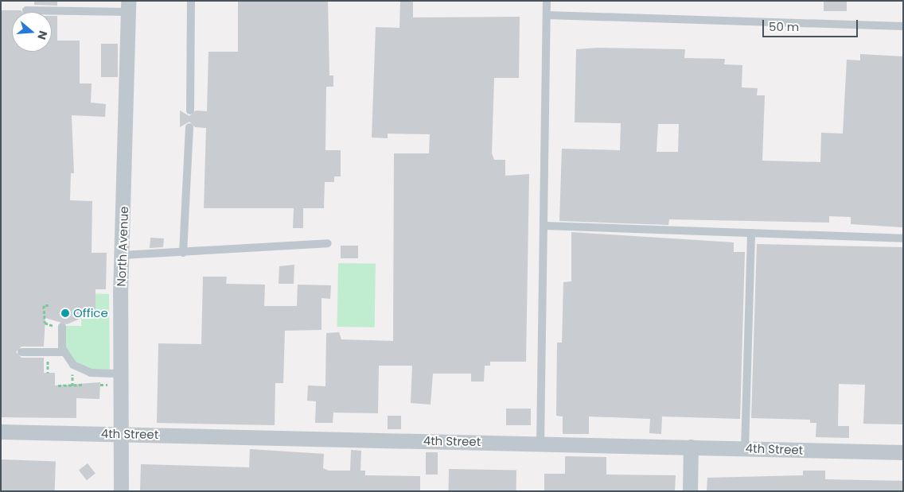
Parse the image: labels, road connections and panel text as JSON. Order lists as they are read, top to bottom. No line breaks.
{"streets":{"street":["North Avenue","4th Street"]},"crossings":[["North Avenue","4th Street"]],"places":["Office"],"scale_bar":"50 m","north":"right"}
